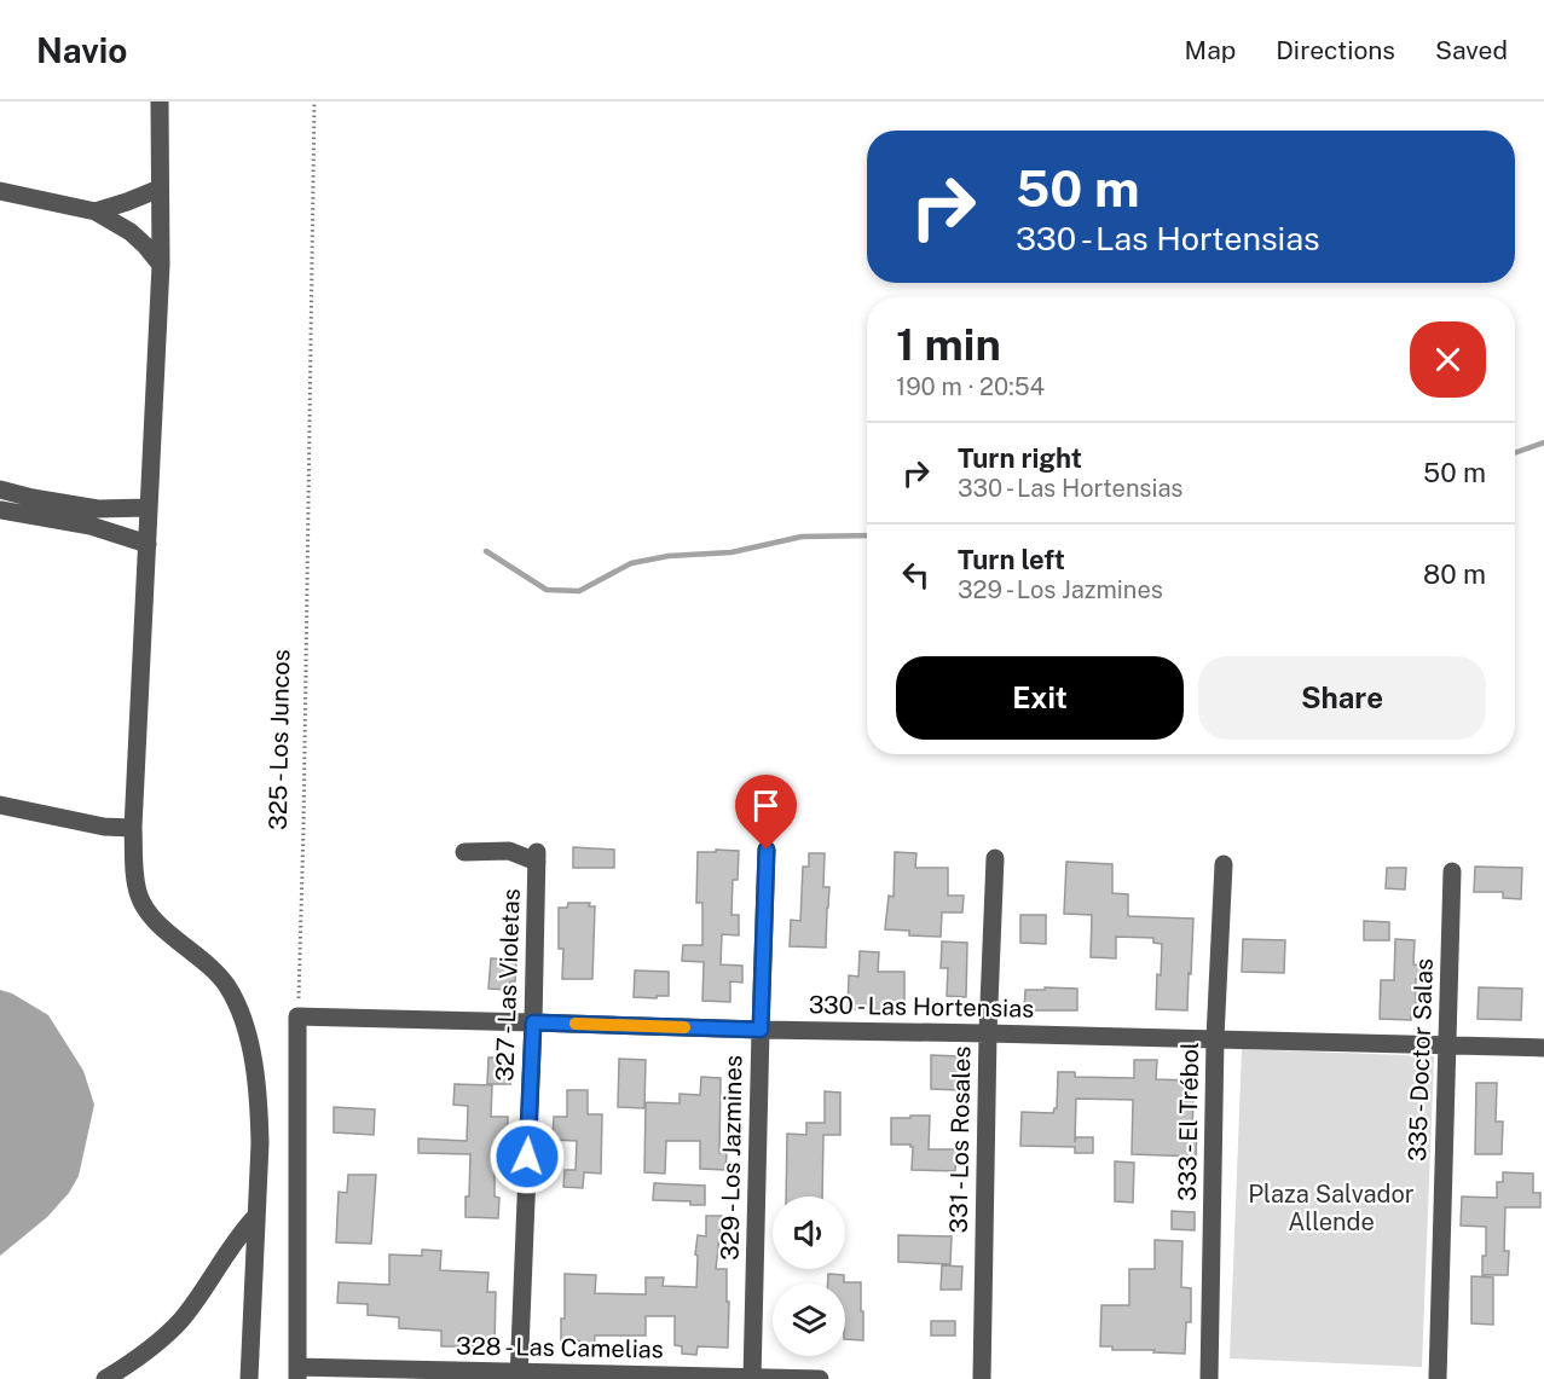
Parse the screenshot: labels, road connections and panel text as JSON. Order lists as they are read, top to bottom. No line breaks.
{"streets":{"street":["327 - Las Violetas","330 - Las Hortensias","335 - Doctor Salas","333 - El Trébol","331 - Los Rosales","329 - Los Jazmines","328 - Las Camelias"],"path":["325 - Los Juncos"]},"crossings":[["325 - Los Juncos","330 - Las Hortensias"],["327 - Las Violetas","330 - Las Hortensias"],["327 - Las Violetas","328 - Las Camelias"],["330 - Las Hortensias","335 - Doctor Salas"],["330 - Las Hortensias","333 - El Trébol"],["330 - Las Hortensias","331 - Los Rosales"],["330 - Las Hortensias","329 - Los Jazmines"],["329 - Los Jazmines","328 - Las Camelias"]],"parks":["Plaza Salvador Allende"],"page":{"header":"Navio","nav":["Map","Directions","Saved"],"turn":["50 m","330 - Las Hortensias"],"heading":["1 min","190 m · 20:54"],"list":[{"name":"Turn right","note":"330 - Las Hortensias","value":"50 m"},{"name":"Turn left","note":"329 - Los Jazmines","value":"80 m"}],"buttons":["Exit","Share"]}}
